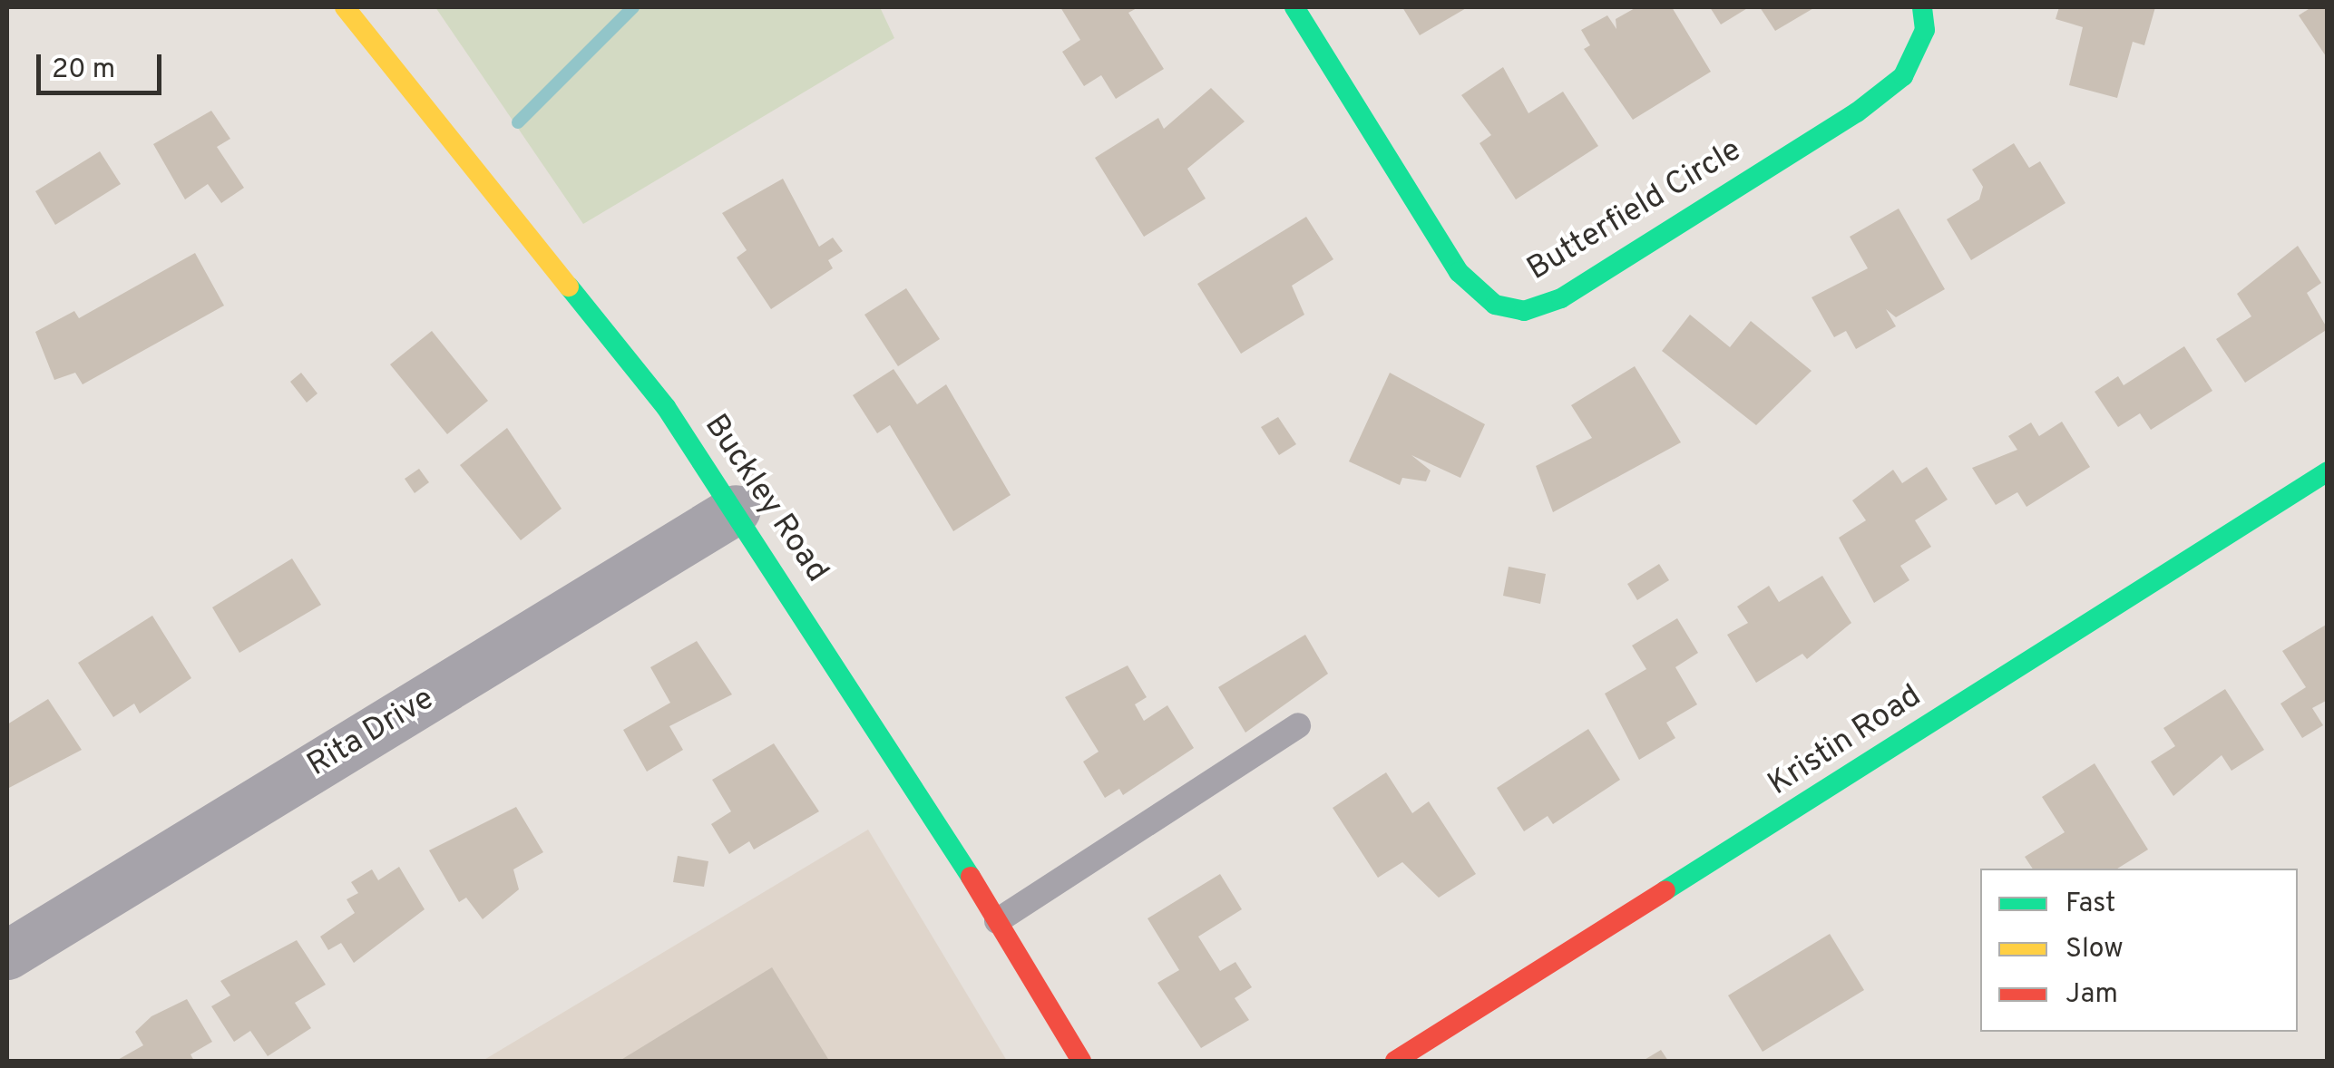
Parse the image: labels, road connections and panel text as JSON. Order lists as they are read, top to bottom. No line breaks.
{"streets":{"street":["Butterfield Circle","Buckley Road","Rita Drive","Kristin Road"]},"crossings":[["Buckley Road","Rita Drive"]],"legend":["Fast","Slow","Jam"],"scale_bar":"20 m"}
